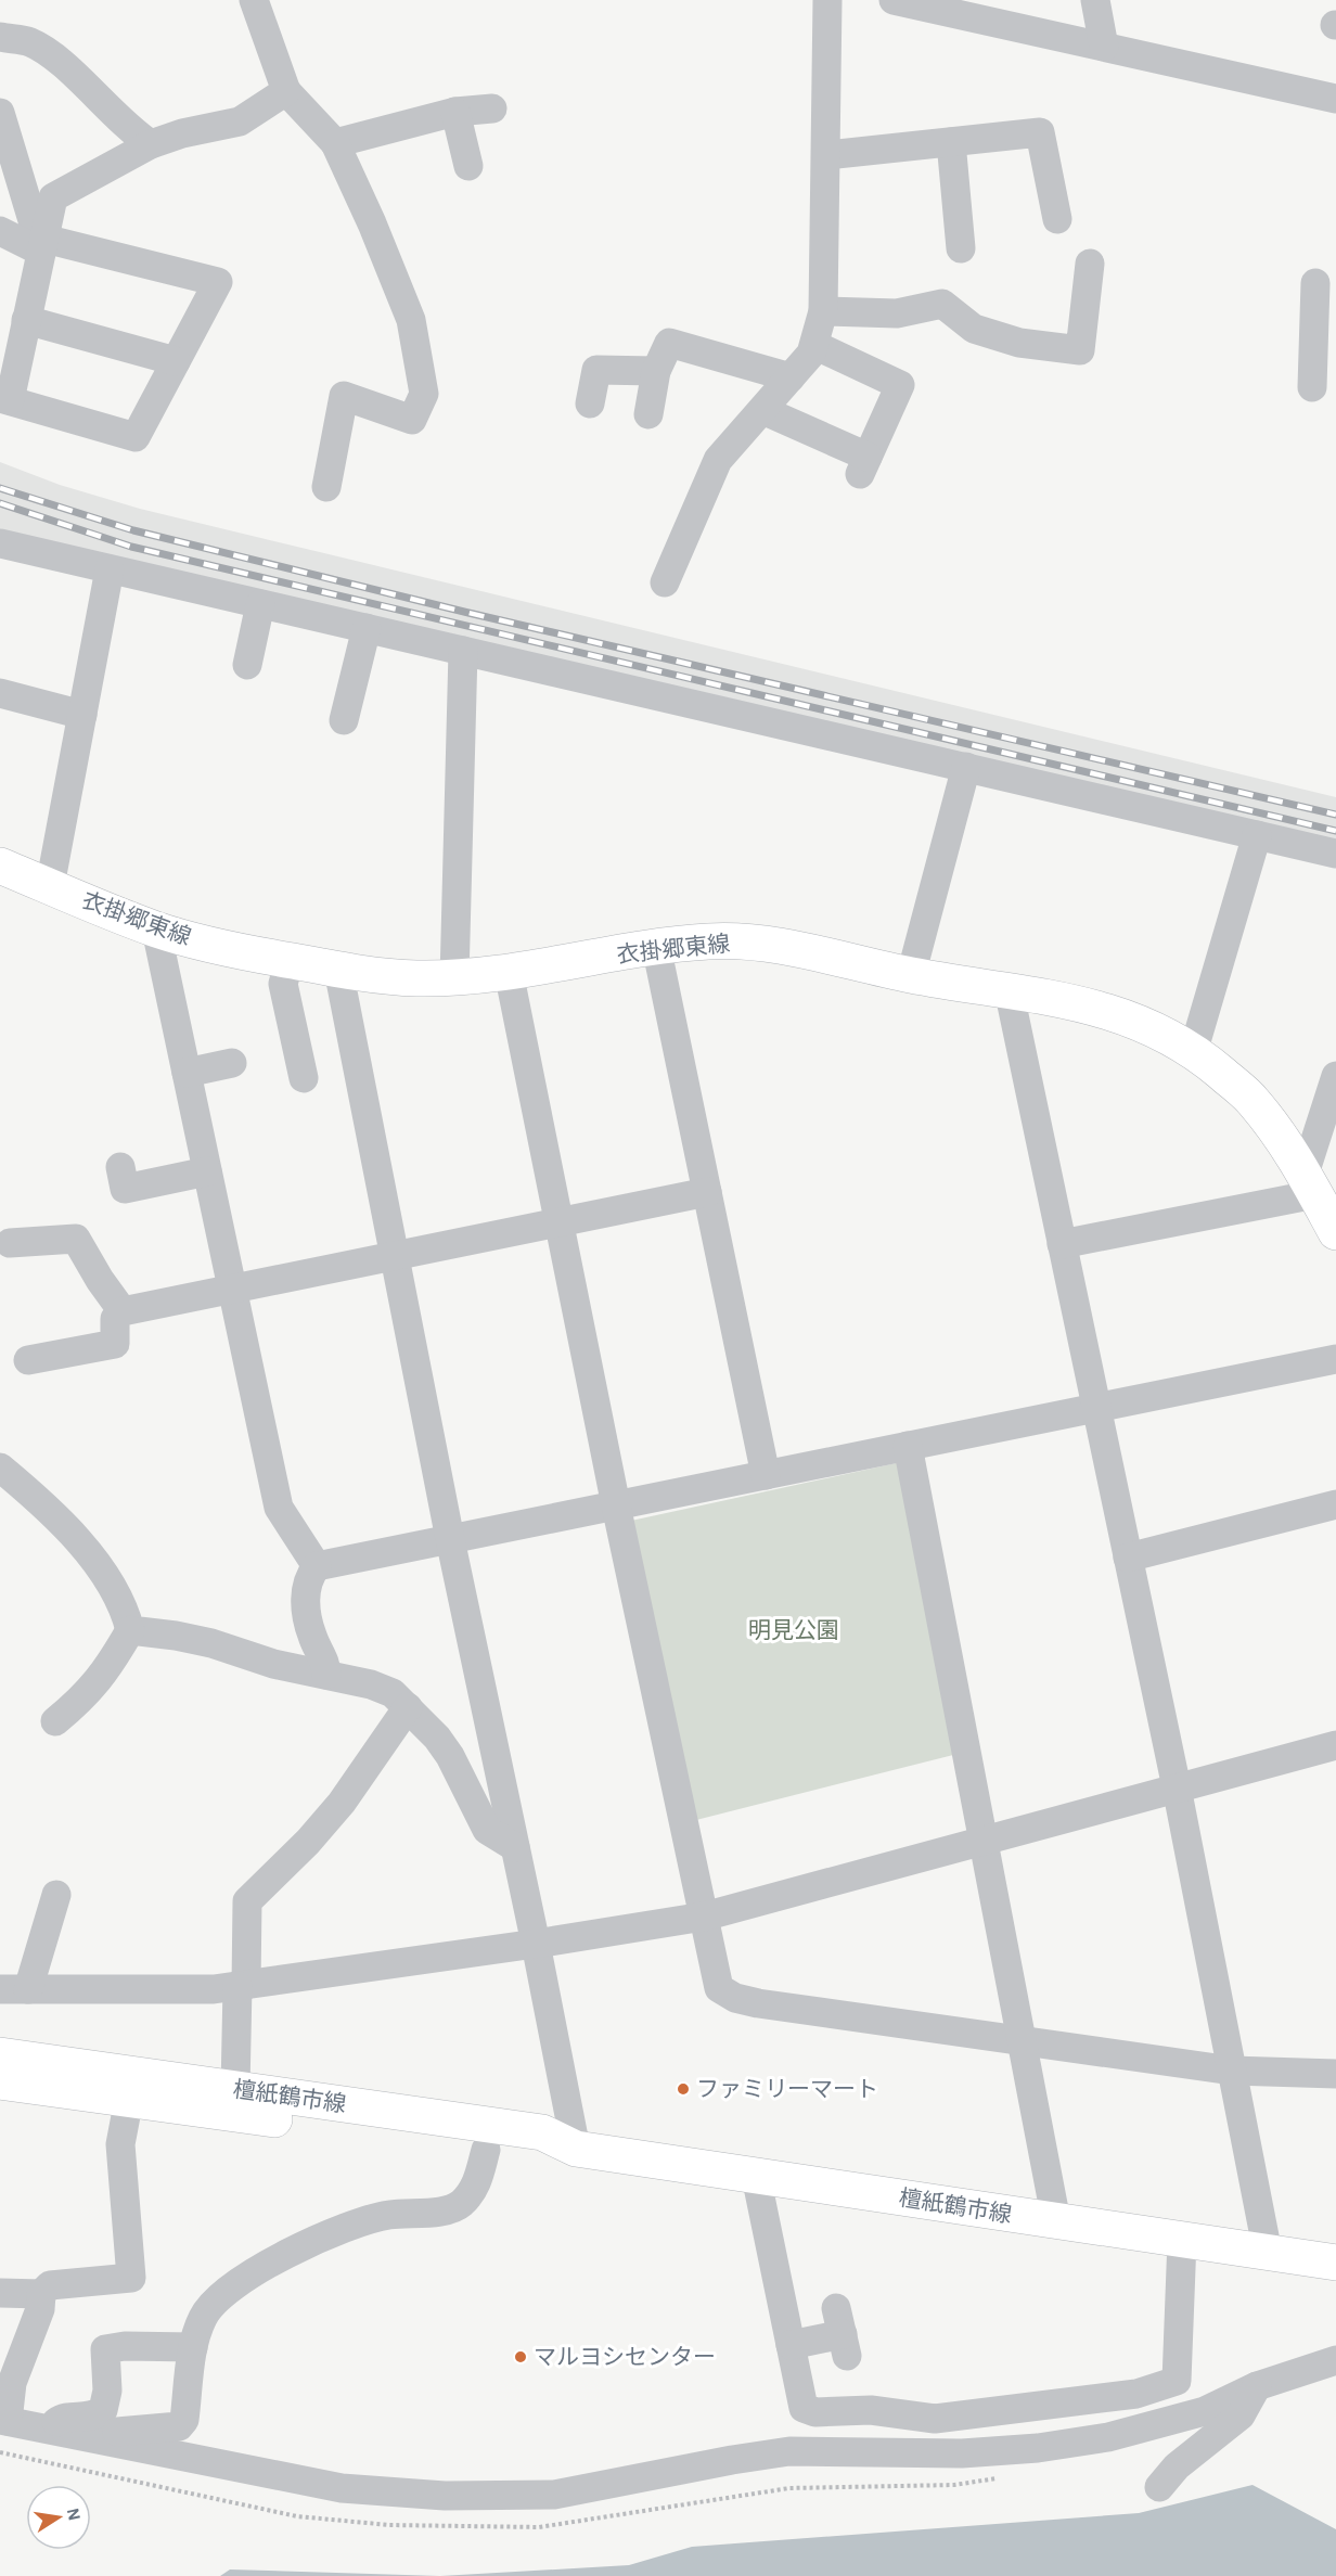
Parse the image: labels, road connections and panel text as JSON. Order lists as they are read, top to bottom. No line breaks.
{"streets":{"main road":["衣掛郷東線","檀紙鶴市線"]},"parks":["明見公園"],"places":["ファミリーマート","マルヨシセンター"],"north":"right"}
